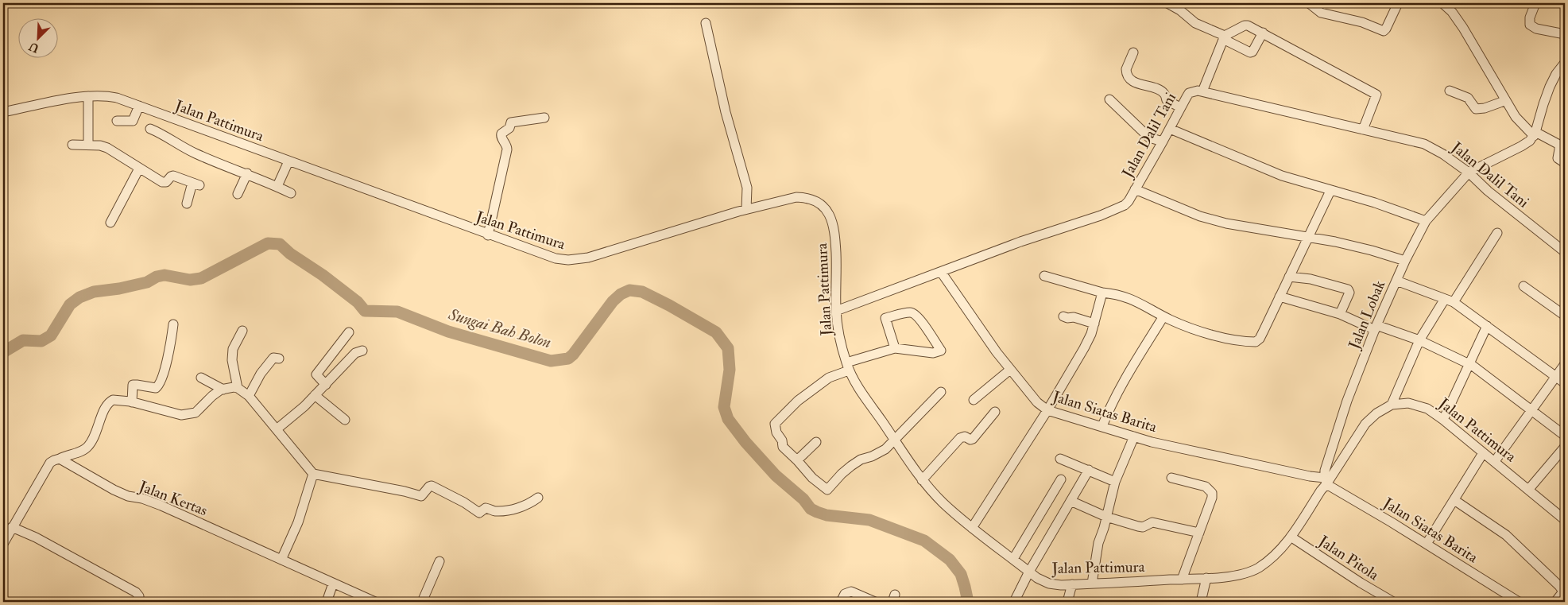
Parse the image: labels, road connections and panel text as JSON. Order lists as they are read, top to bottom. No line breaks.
{"streets":{"street":["Jalan Pattimura","Jalan Dalil Tani","Jalan Lobak","Jalan Siatas Barita","Jalan Kertas","Jalan Pitola"]},"crossings":[["Jalan Pattimura","Jalan Dalil Tani"],["Jalan Pattimura","Jalan Lobak"],["Jalan Pattimura","Jalan Siatas Barita"],["Jalan Pattimura","Jalan Pitola"],["Jalan Dalil Tani","Jalan Lobak"],["Jalan Dalil Tani","Jalan Siatas Barita"],["Jalan Lobak","Jalan Siatas Barita"]],"water":["Sungai Bah Bolon"],"north":"bottom left"}
